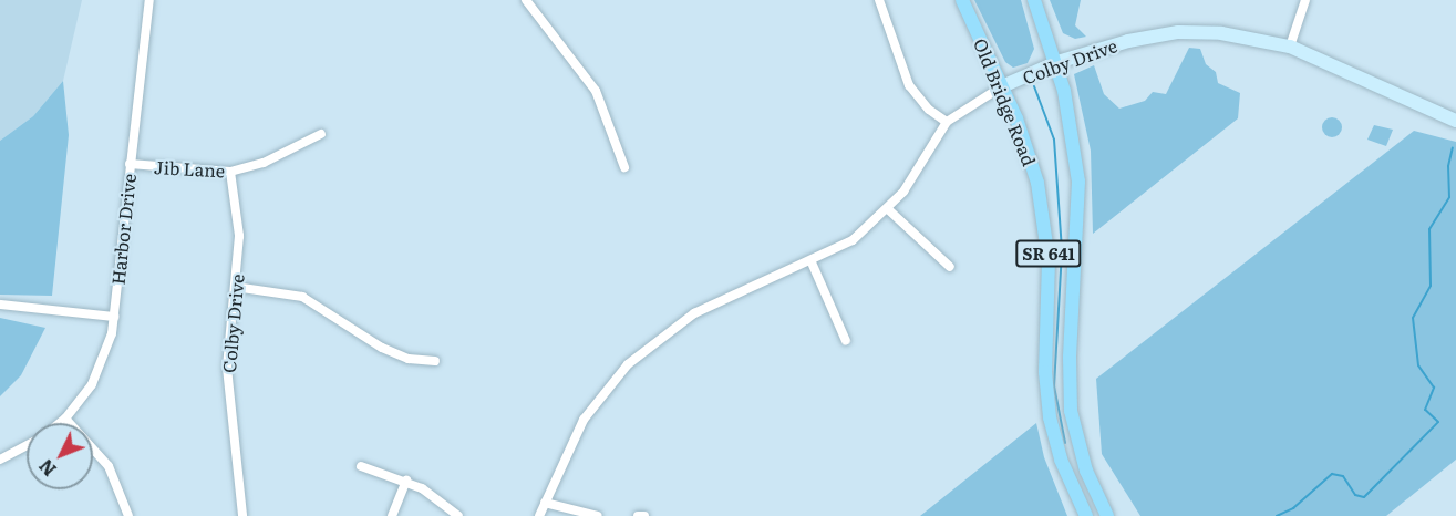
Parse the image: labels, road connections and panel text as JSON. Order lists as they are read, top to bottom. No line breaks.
{"streets":{"main road":["Old Bridge Road","SR 641"],"street":["Colby Drive","Jib Lane","Harbor Drive"]},"crossings":[["Colby Drive","Old Bridge Road"],["Colby Drive","Jib Lane"],["Colby Drive","SR 641"],["Jib Lane","Harbor Drive"]],"north":"bottom left"}
